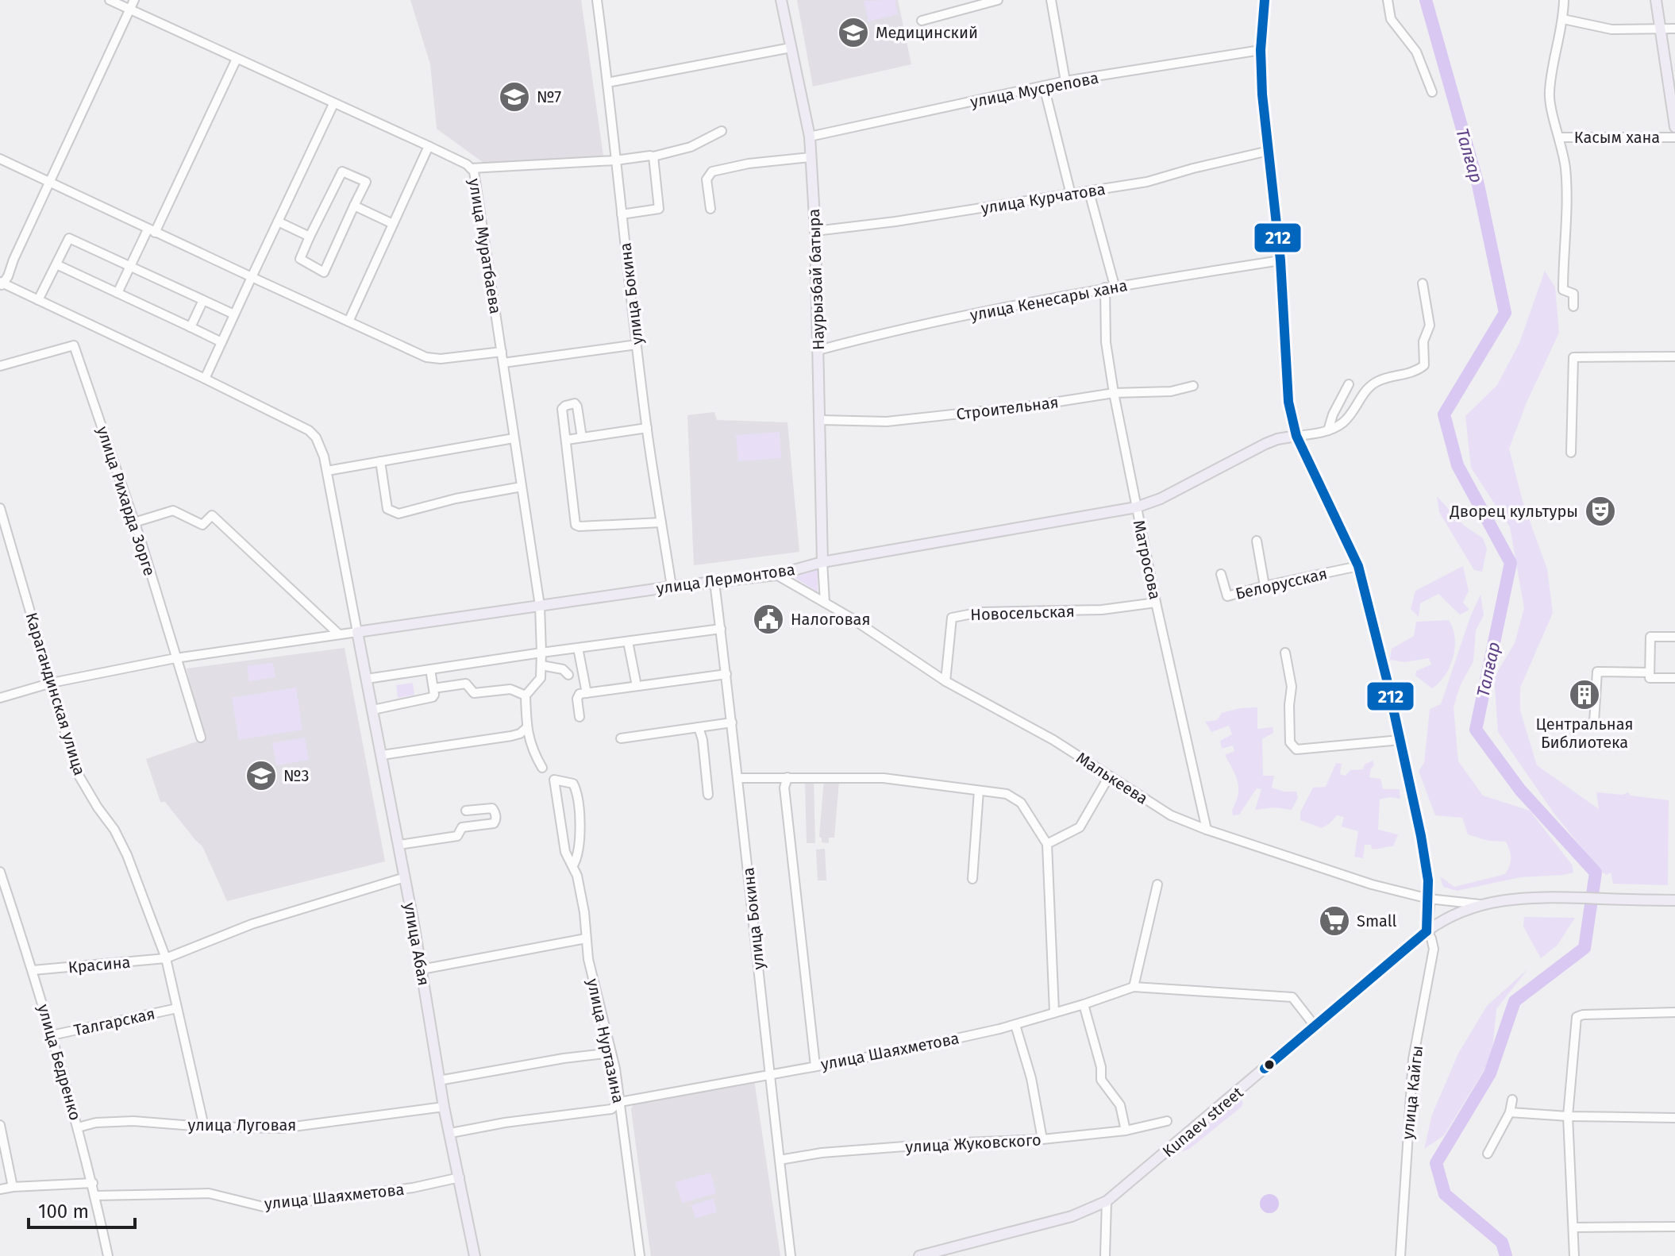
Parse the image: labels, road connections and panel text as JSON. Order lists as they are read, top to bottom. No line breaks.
{"streets":{"main road":["Наурызбай батыра","улица Лермонтова","улица Абая","Kunaev street"],"street":["улица Мусрепова","Касым хана","улица Курчатова","улица Муратбаева","улица Бокина","улица Кенесары хана","Строительная","улица Рихарда Зорге","Матросова","Белорусская","Новосельская","Карагандинская улица","Малькеева","Красина","Талгарская","улица Нуртазина","улица Шаяхметова","улица Бедренко","улица Кайгы","улица Луговая","улица Жуковского"]},"crossings":[["улица Мусрепова","Наурызбай батыра"],["улица Курчатова","Наурызбай батыра"],["улица Курчатова","Матросова"],["улица Муратбаева","улица Лермонтова"],["Наурызбай батыра","улица Кенесары хана"],["Наурызбай батыра","Строительная"],["Наурызбай батыра","улица Лермонтова"],["улица Бокина","улица Лермонтова"],["улица Бокина","улица Шаяхметова"],["улица Бокина","улица Жуковского"],["улица Кенесары хана","Матросова"],["Строительная","Матросова"],["улица Рихарда Зорге","улица Лермонтова"],["Матросова","улица Лермонтова"],["Матросова","Новосельская"],["Матросова","Малькеева"],["улица Лермонтова","Карагандинская улица"],["улица Лермонтова","Малькеева"],["улица Лермонтова","улица Абая"],["Новосельская","Малькеева"],["Карагандинская улица","Красина"],["Карагандинская улица","Талгарская"],["Карагандинская улица","улица Луговая"],["Малькеева","Kunaev street"],["улица Абая","Красина"],["улица Абая","улица Шаяхметова"],["улица Абая","улица Луговая"],["Красина","улица Бедренко"],["Талгарская","улица Бедренко"],["улица Нуртазина","улица Шаяхметова"],["улица Шаяхметова","улица Бедренко"],["улица Шаяхметова","Kunaev street"],["улица Бедренко","улица Луговая"],["улица Кайгы","Kunaev street"]],"water":["Талғар"],"places":{"school or university":["Медицинский","№7","№3"],"theatre":["Дворец культуры"],"public building":["Налоговая"],"building":["Центральная Библиотека"],"supermarket":["Small"]},"lines":["transit line 212"],"scale_bar":"100 m"}
